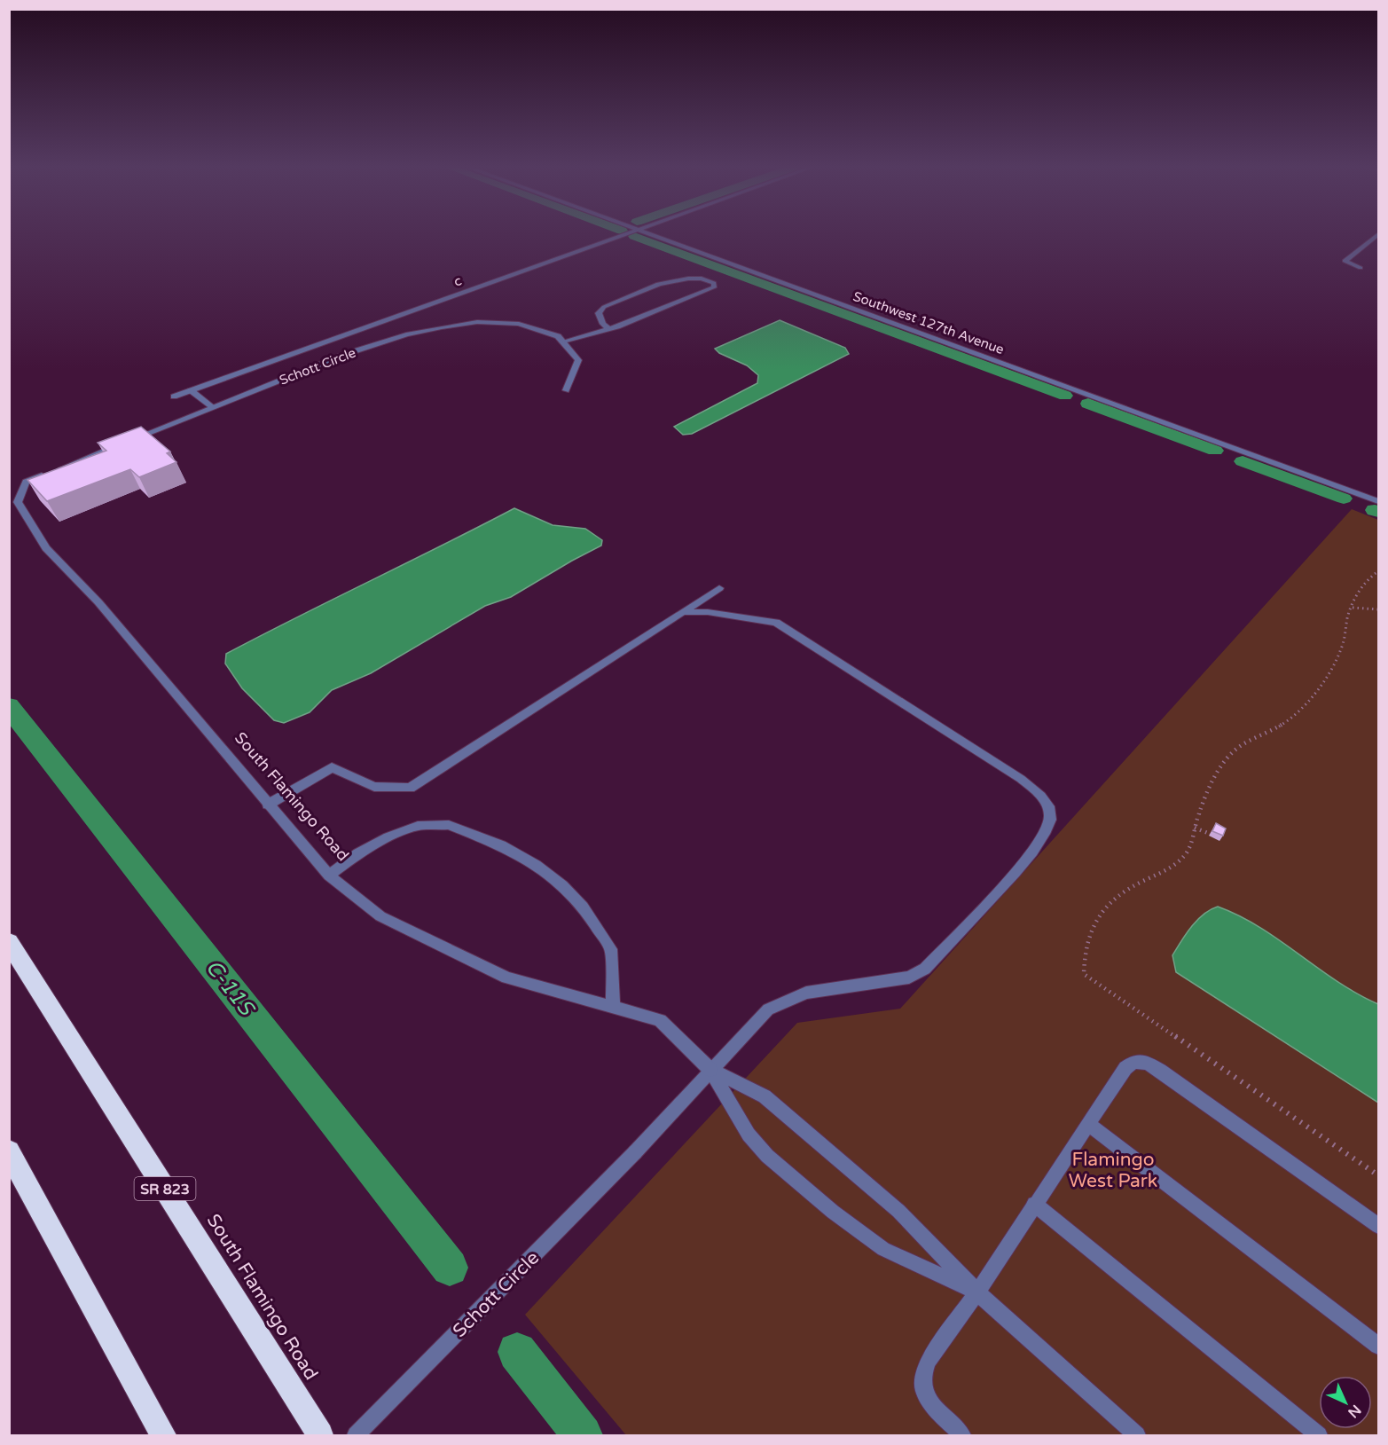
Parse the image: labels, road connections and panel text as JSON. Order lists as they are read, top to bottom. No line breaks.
{"streets":{"highway":["South Flamingo Road","SR 823"],"street":["c","Southwest 127th Avenue","Schott Circle"]},"crossings":[["Schott Circle","South Flamingo Road"]],"water":["C-11S"],"parks":["Flamingo West Park"],"north":"bottom right"}
